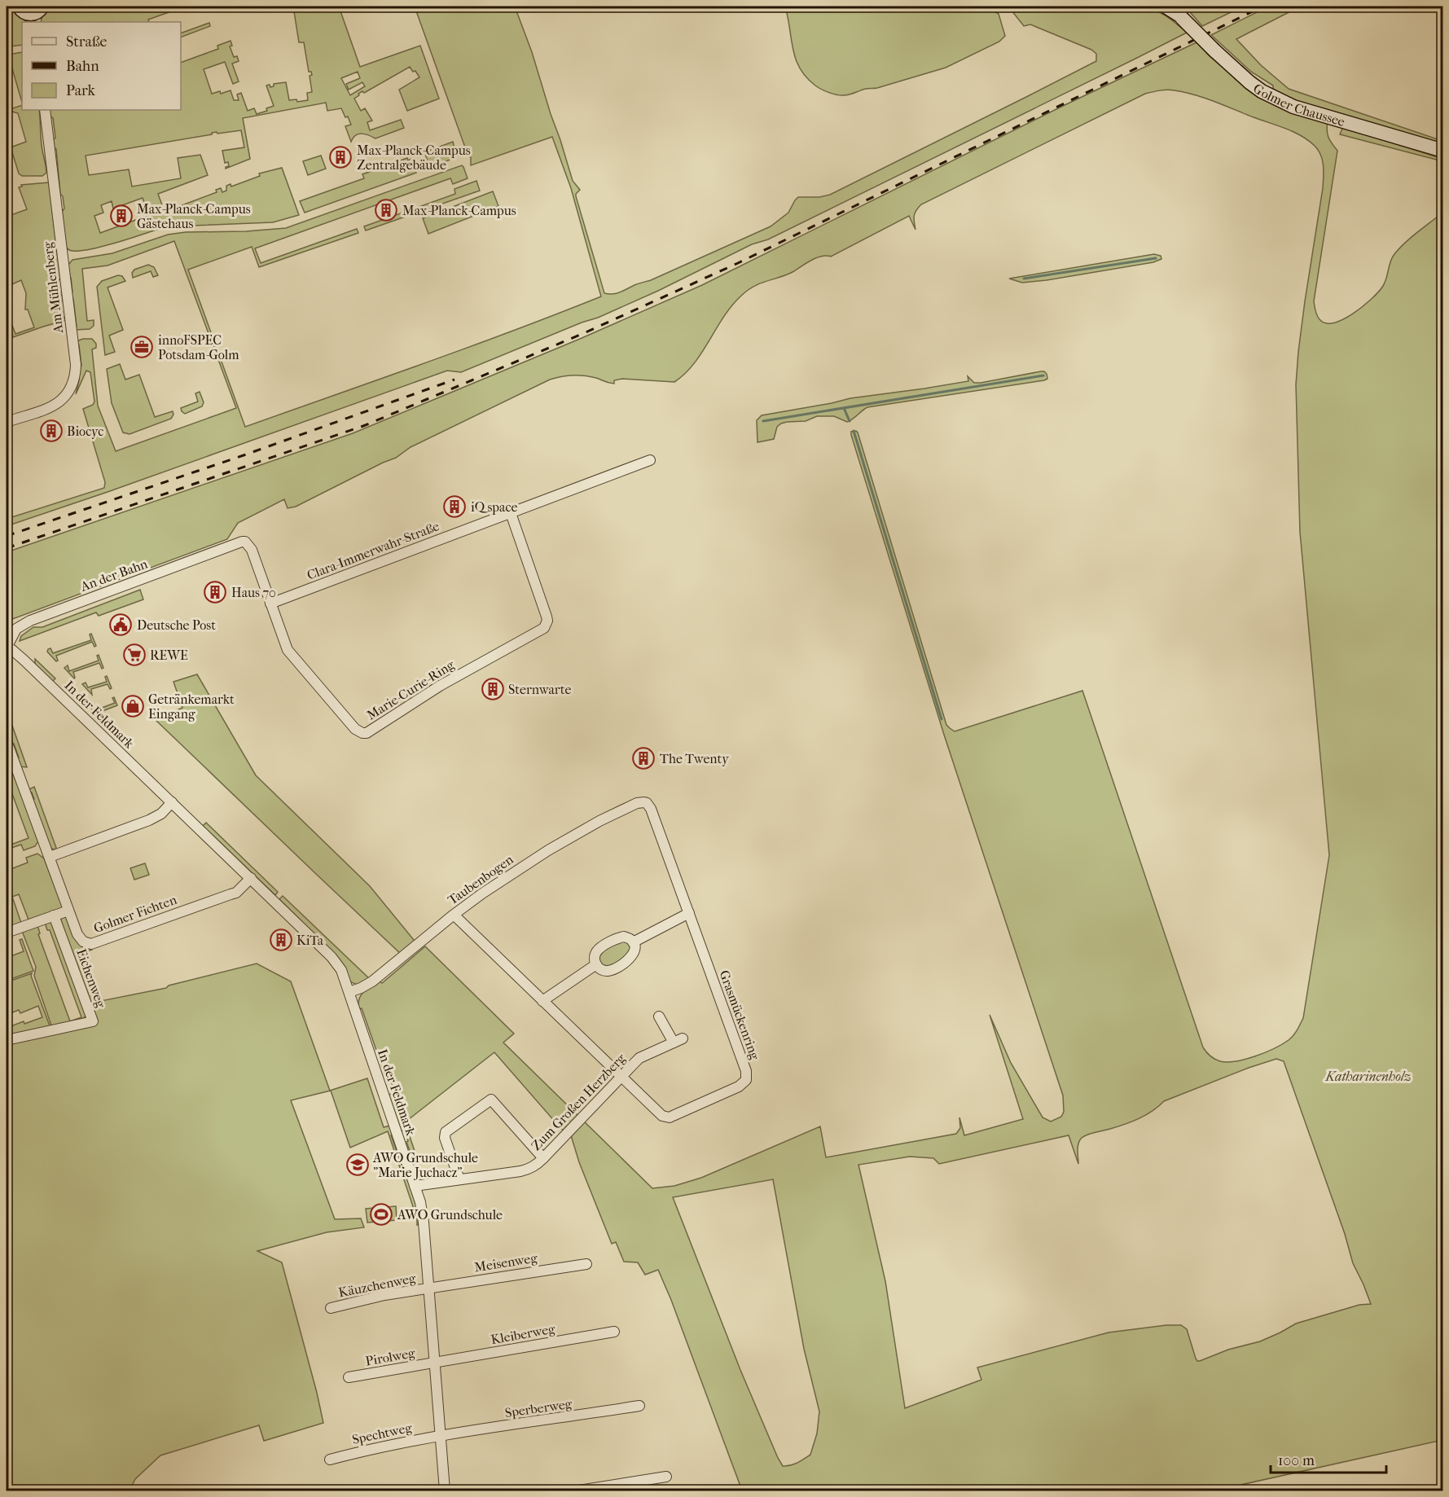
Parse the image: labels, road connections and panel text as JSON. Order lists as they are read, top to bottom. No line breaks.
{"streets":{"main road":["Golmer Chaussee"],"street":["Am Mühlenberg","Clara-Immerwahr-Straße","An der Bahn","Marie-Curie-Ring","In der Feldmark","Taubenbogen","Golmer Fichten","Eichenweg","Grasmückenring","Zum Großen Herzberg","Meisenweg","Käuzchenweg","Kleiberweg","Pirolweg","Sperberweg","Spechtweg"]},"crossings":[["Clara-Immerwahr-Straße","Marie-Curie-Ring"],["An der Bahn","Marie-Curie-Ring"],["An der Bahn","In der Feldmark"],["In der Feldmark","Taubenbogen"],["In der Feldmark","Golmer Fichten"],["In der Feldmark","Zum Großen Herzberg"],["In der Feldmark","Meisenweg"],["In der Feldmark","Käuzchenweg"],["In der Feldmark","Kleiberweg"],["In der Feldmark","Pirolweg"],["In der Feldmark","Sperberweg"],["In der Feldmark","Spechtweg"],["Taubenbogen","Grasmückenring"],["Grasmückenring","Zum Großen Herzberg"],["Meisenweg","Käuzchenweg"],["Kleiberweg","Pirolweg"],["Sperberweg","Spechtweg"]],"parks":["Katharinenholz"],"places":{"building":["Max-Planck-Campus Zentralgebäude","Max-Planck-Campus","Max-Planck-Campus Gästehaus","Biocyc","iQ space","Haus 70","Sternwarte","The Twenty","KiTa"],"office":["innoFSPEC Potsdam-Golm"],"public building":["Deutsche Post"],"supermarket":["REWE"],"shop":["Getränkemarkt Eingang"],"school or university":["AWO Grundschule \"Marie Juchacz\""],"sports":["AWO Grundschule"]},"legend":["Straße","Bahn","Park"],"scale_bar":"100 m"}
